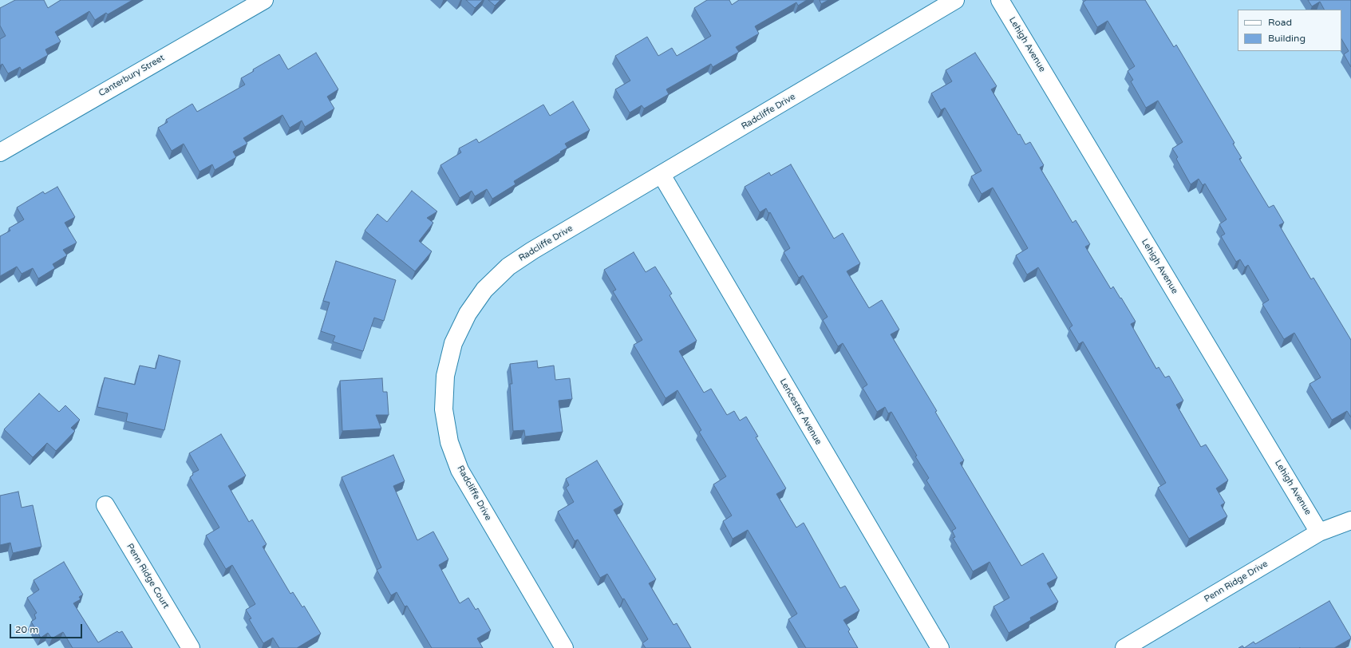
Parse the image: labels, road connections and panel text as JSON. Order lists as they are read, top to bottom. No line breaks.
{"streets":{"street":["Lehigh Avenue","Canterbury Street","Radcliffe Drive","Lencester Avenue","Penn Ridge Court","Penn Ridge Drive"]},"crossings":[["Lehigh Avenue","Penn Ridge Drive"],["Radcliffe Drive","Lencester Avenue"]],"legend":["Road","Building"],"scale_bar":"20 m"}
